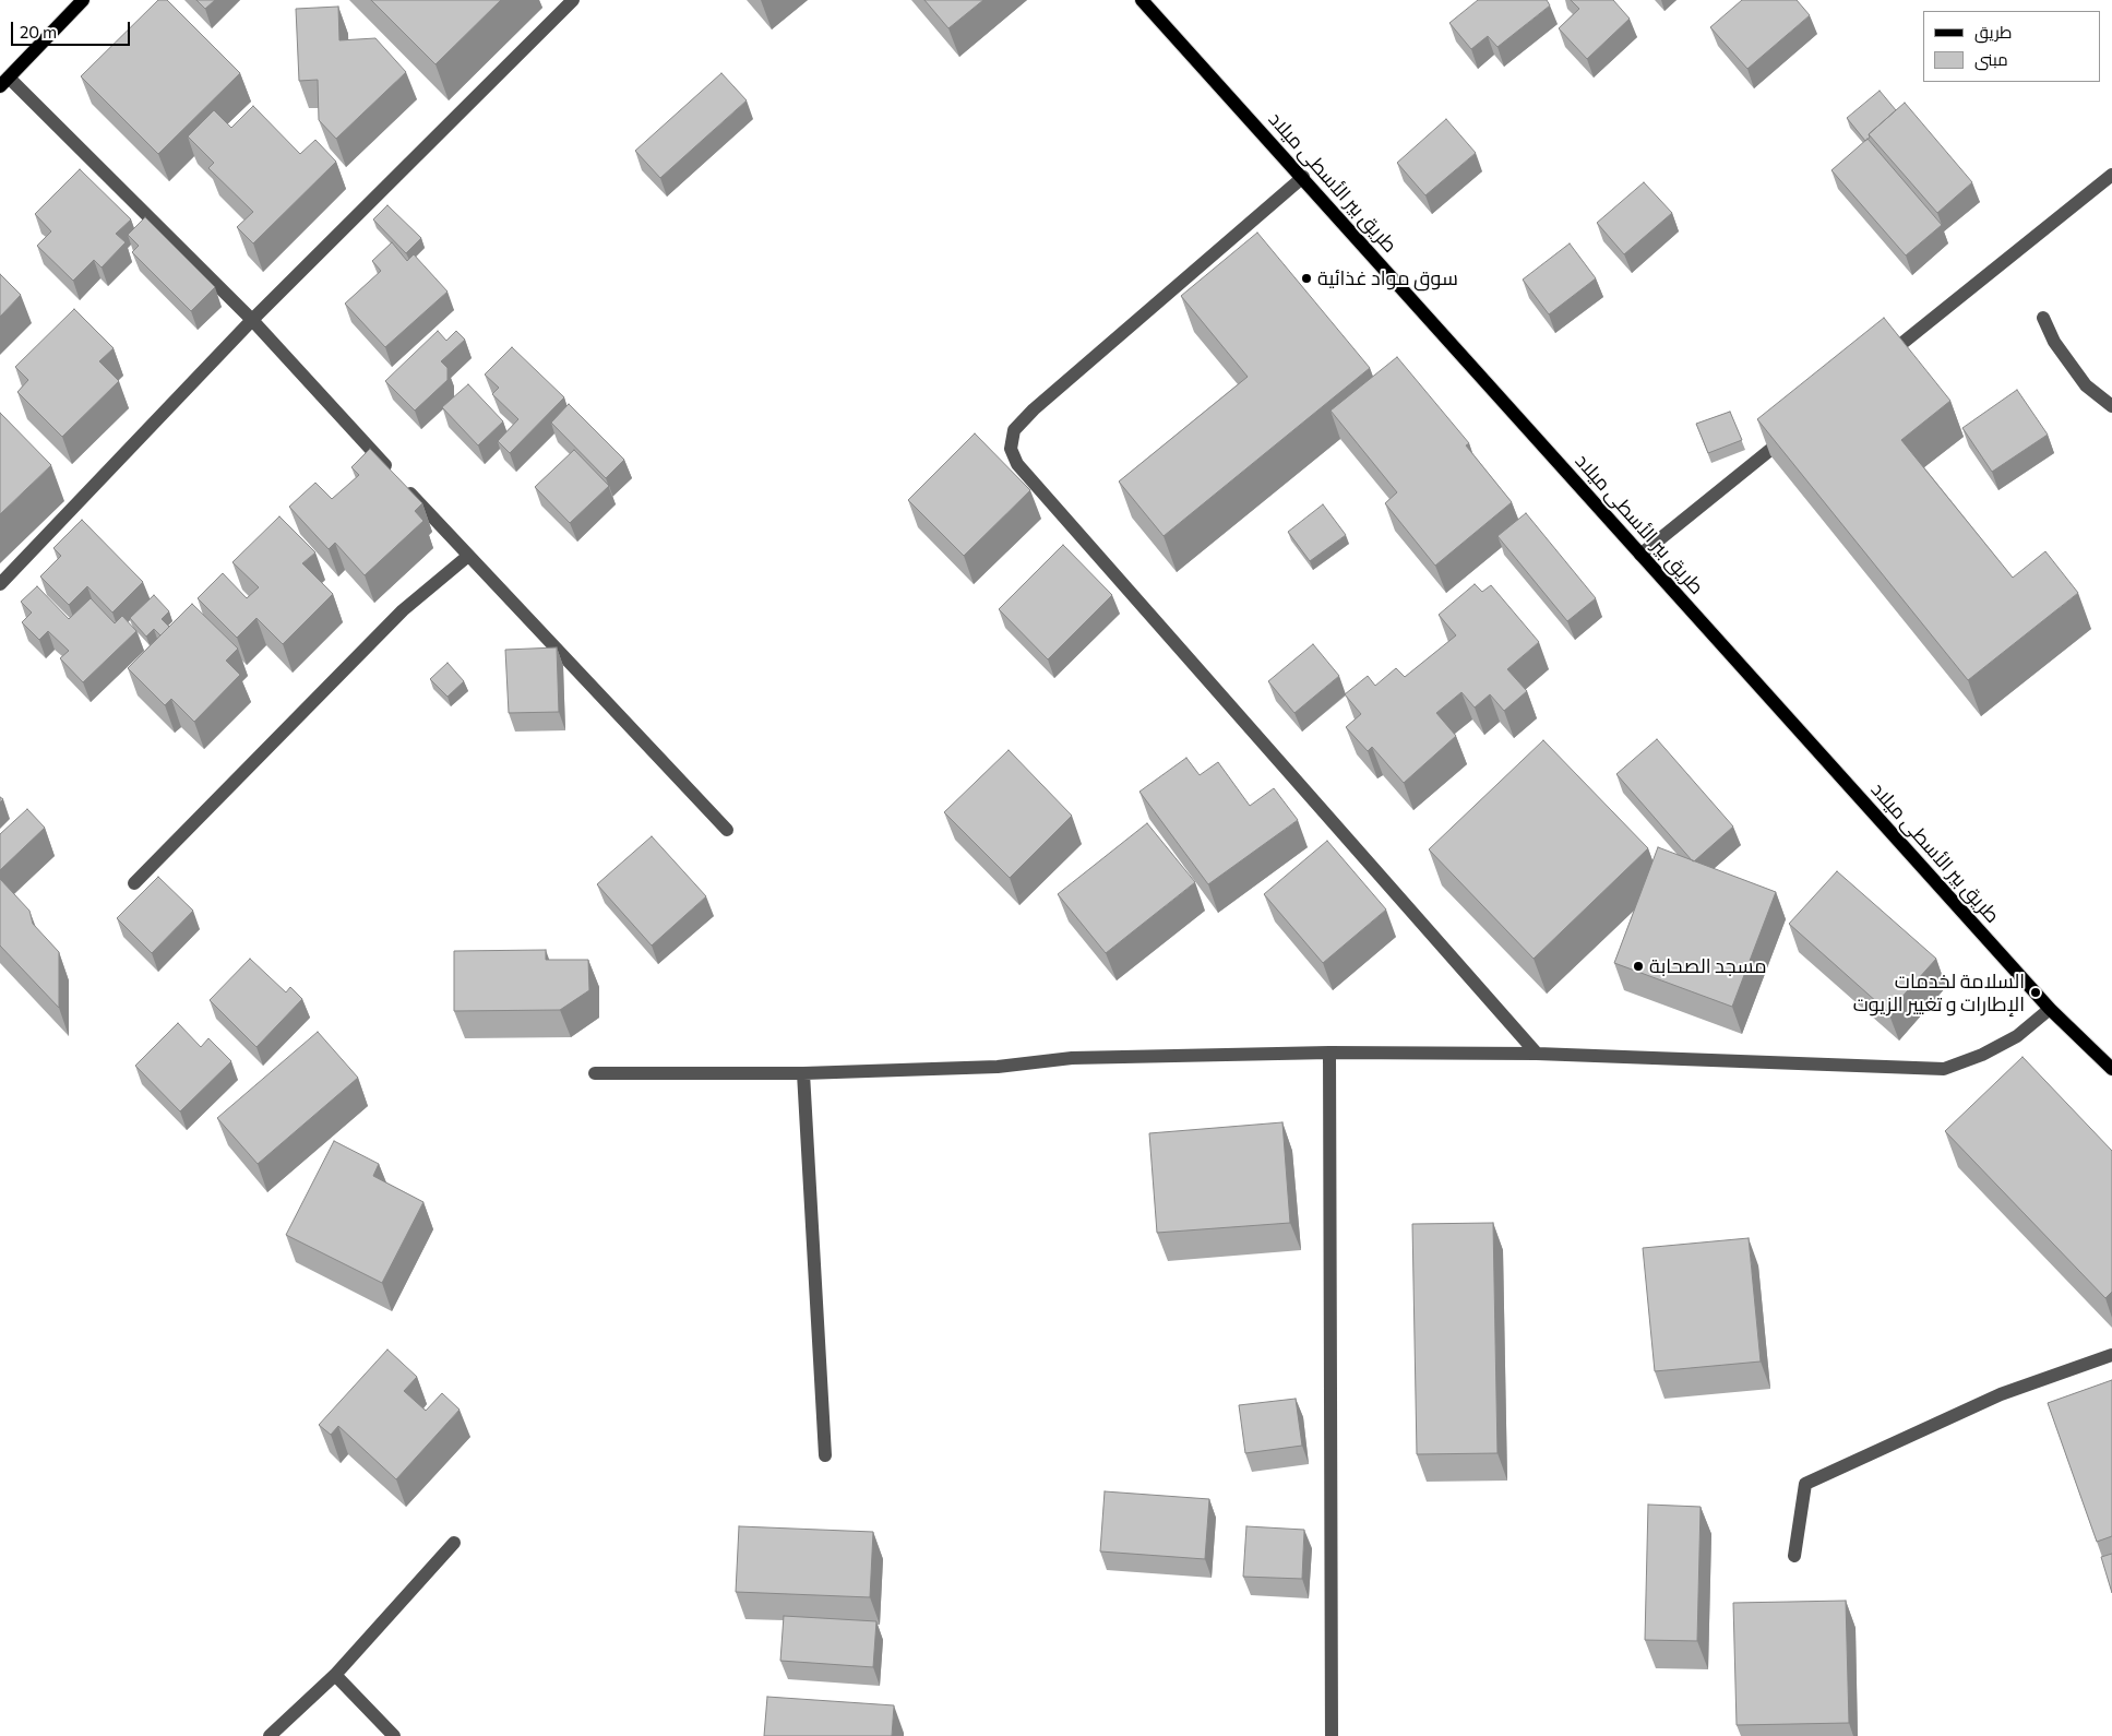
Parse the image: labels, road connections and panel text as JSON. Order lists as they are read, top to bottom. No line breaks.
{"streets":{"main road":["طريق بير الأسطى ميلاد"]},"places":["سوق مواد غذائية","مسجد الصحابة","السلامة لخدمات الإطارات و تغيير الزيوت"],"legend":["طريق","مبنى"],"scale_bar":"20 m"}
